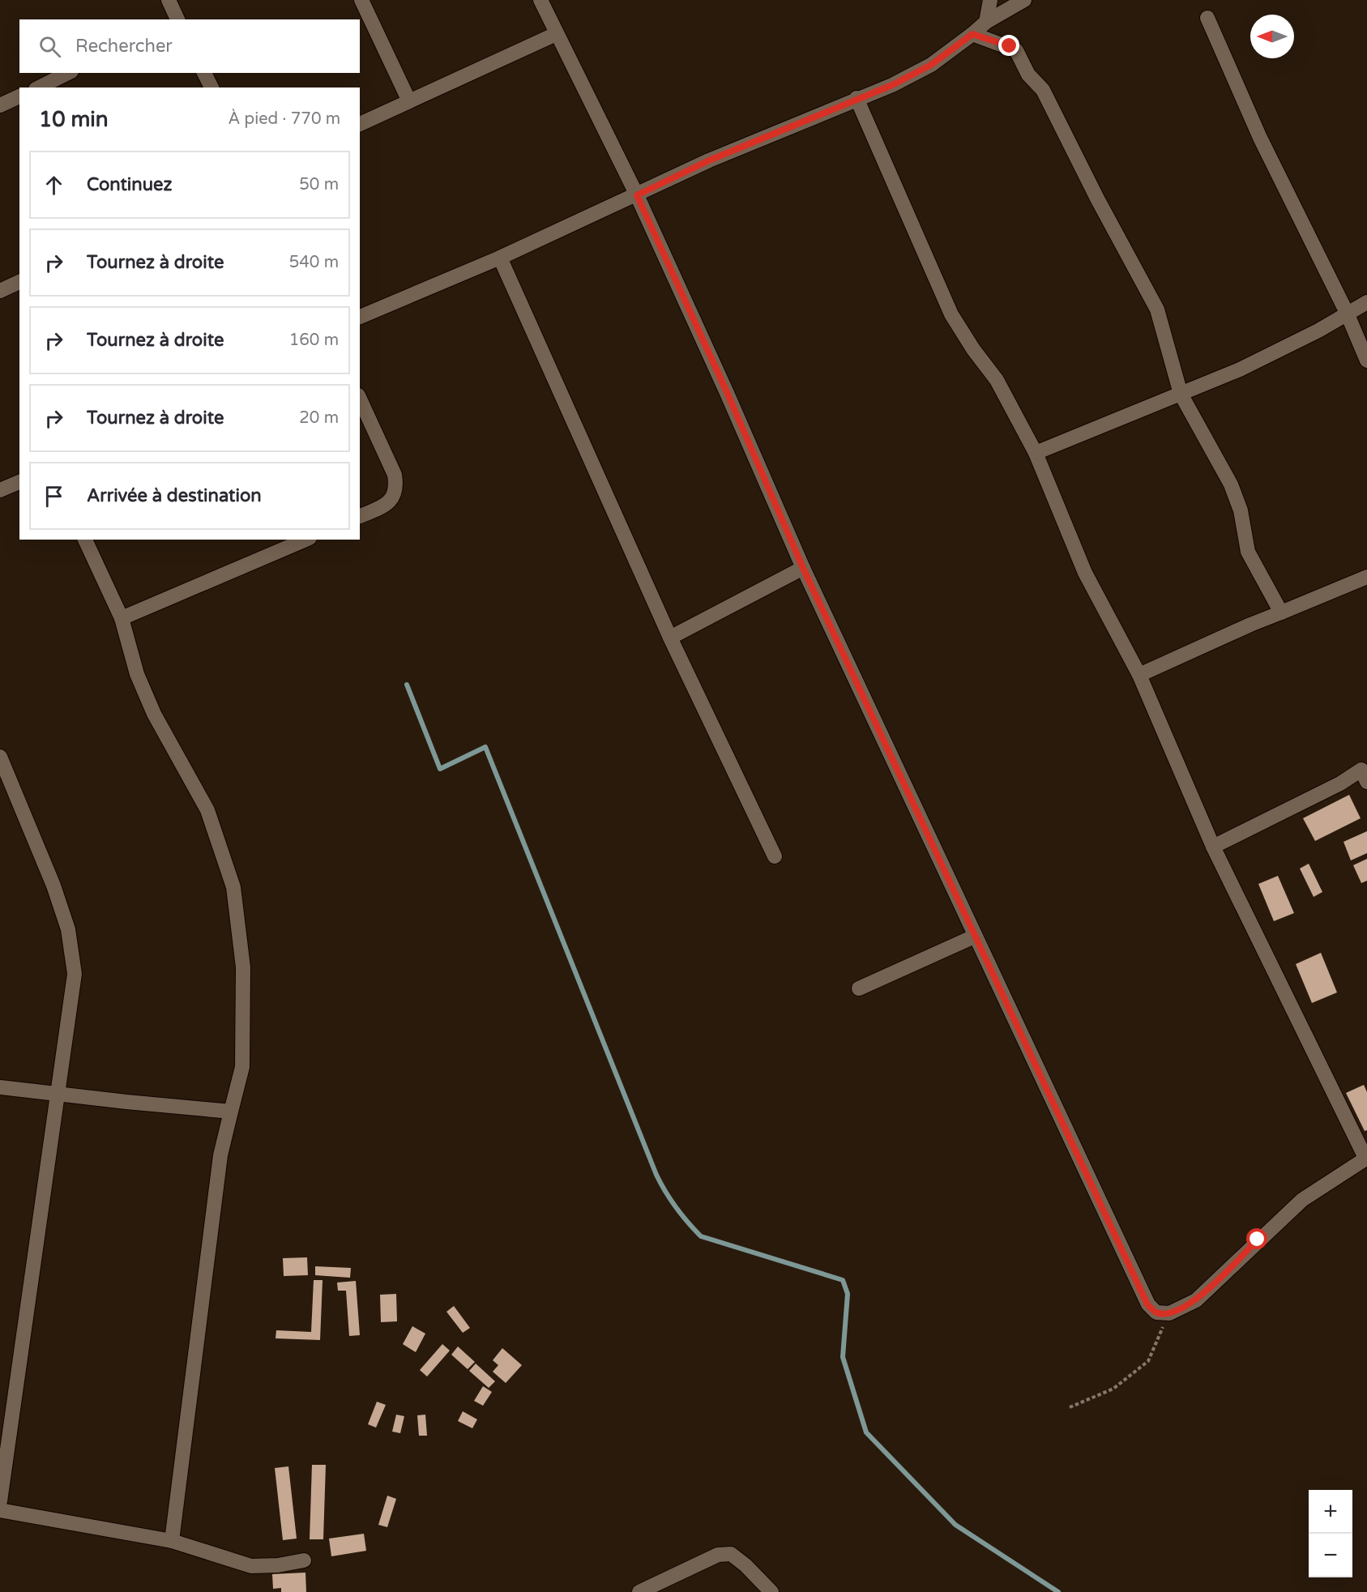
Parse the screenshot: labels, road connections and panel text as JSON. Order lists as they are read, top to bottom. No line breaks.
{"north":"left","page":{"search":"Rechercher","heading":["10 min","À pied · 770 m"],"list":[["Continuez","50 m"],["Tournez à droite","540 m"],["Tournez à droite","160 m"],["Tournez à droite","20 m"],"Arrivée à destination"],"map_buttons":["+","−"]}}
